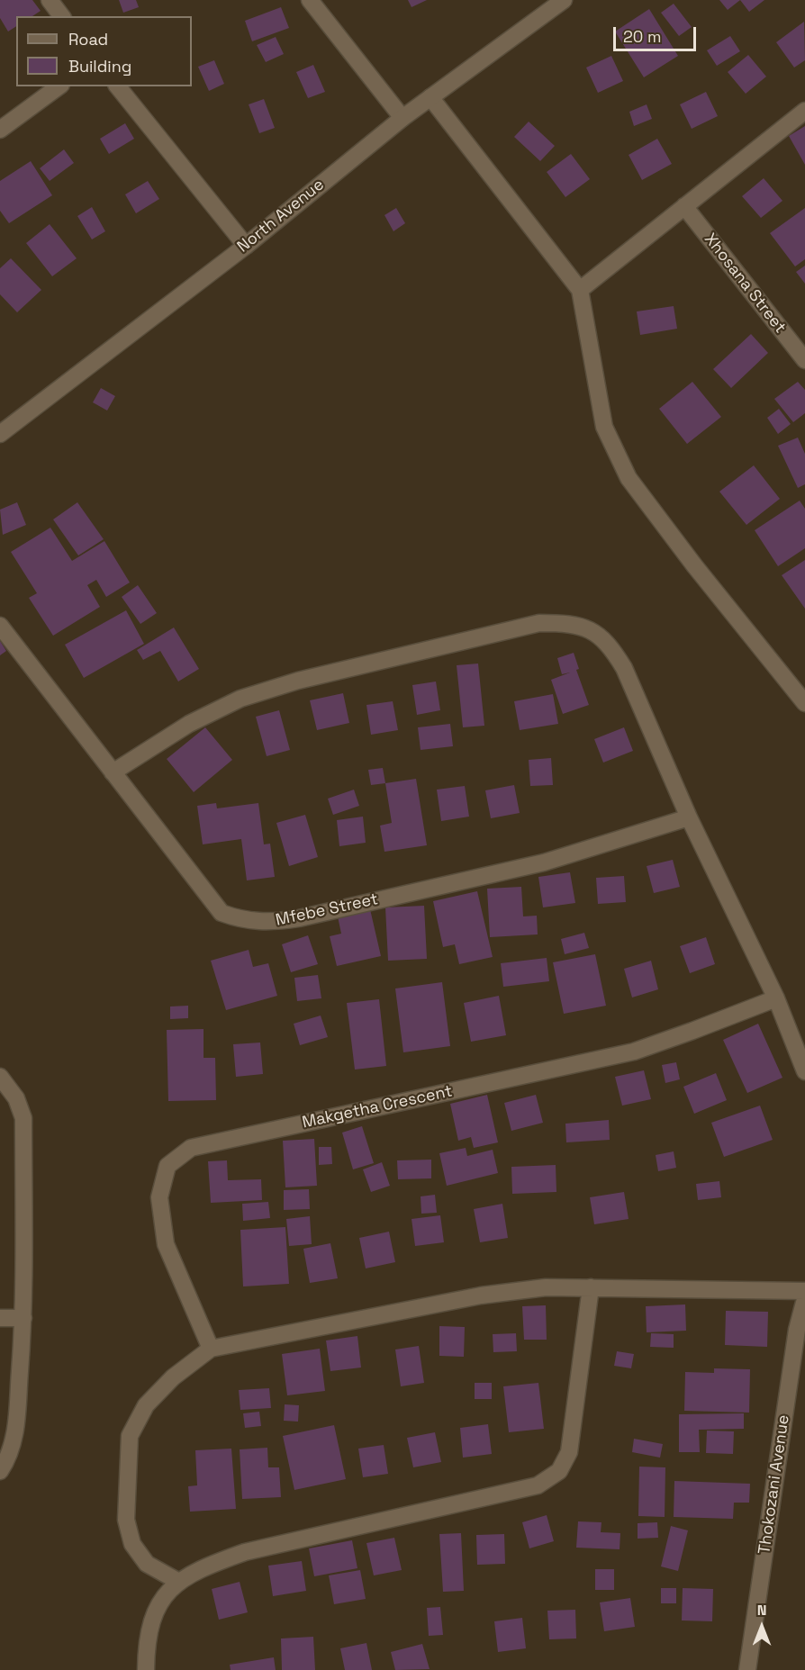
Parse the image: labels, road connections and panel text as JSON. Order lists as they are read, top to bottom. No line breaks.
{"streets":{"street":["North Avenue","Xhosana Street","Mfebe Street","Makgetha Crescent","Thokozani Avenue"]},"legend":["Road","Building"],"scale_bar":"20 m","north":"top"}
